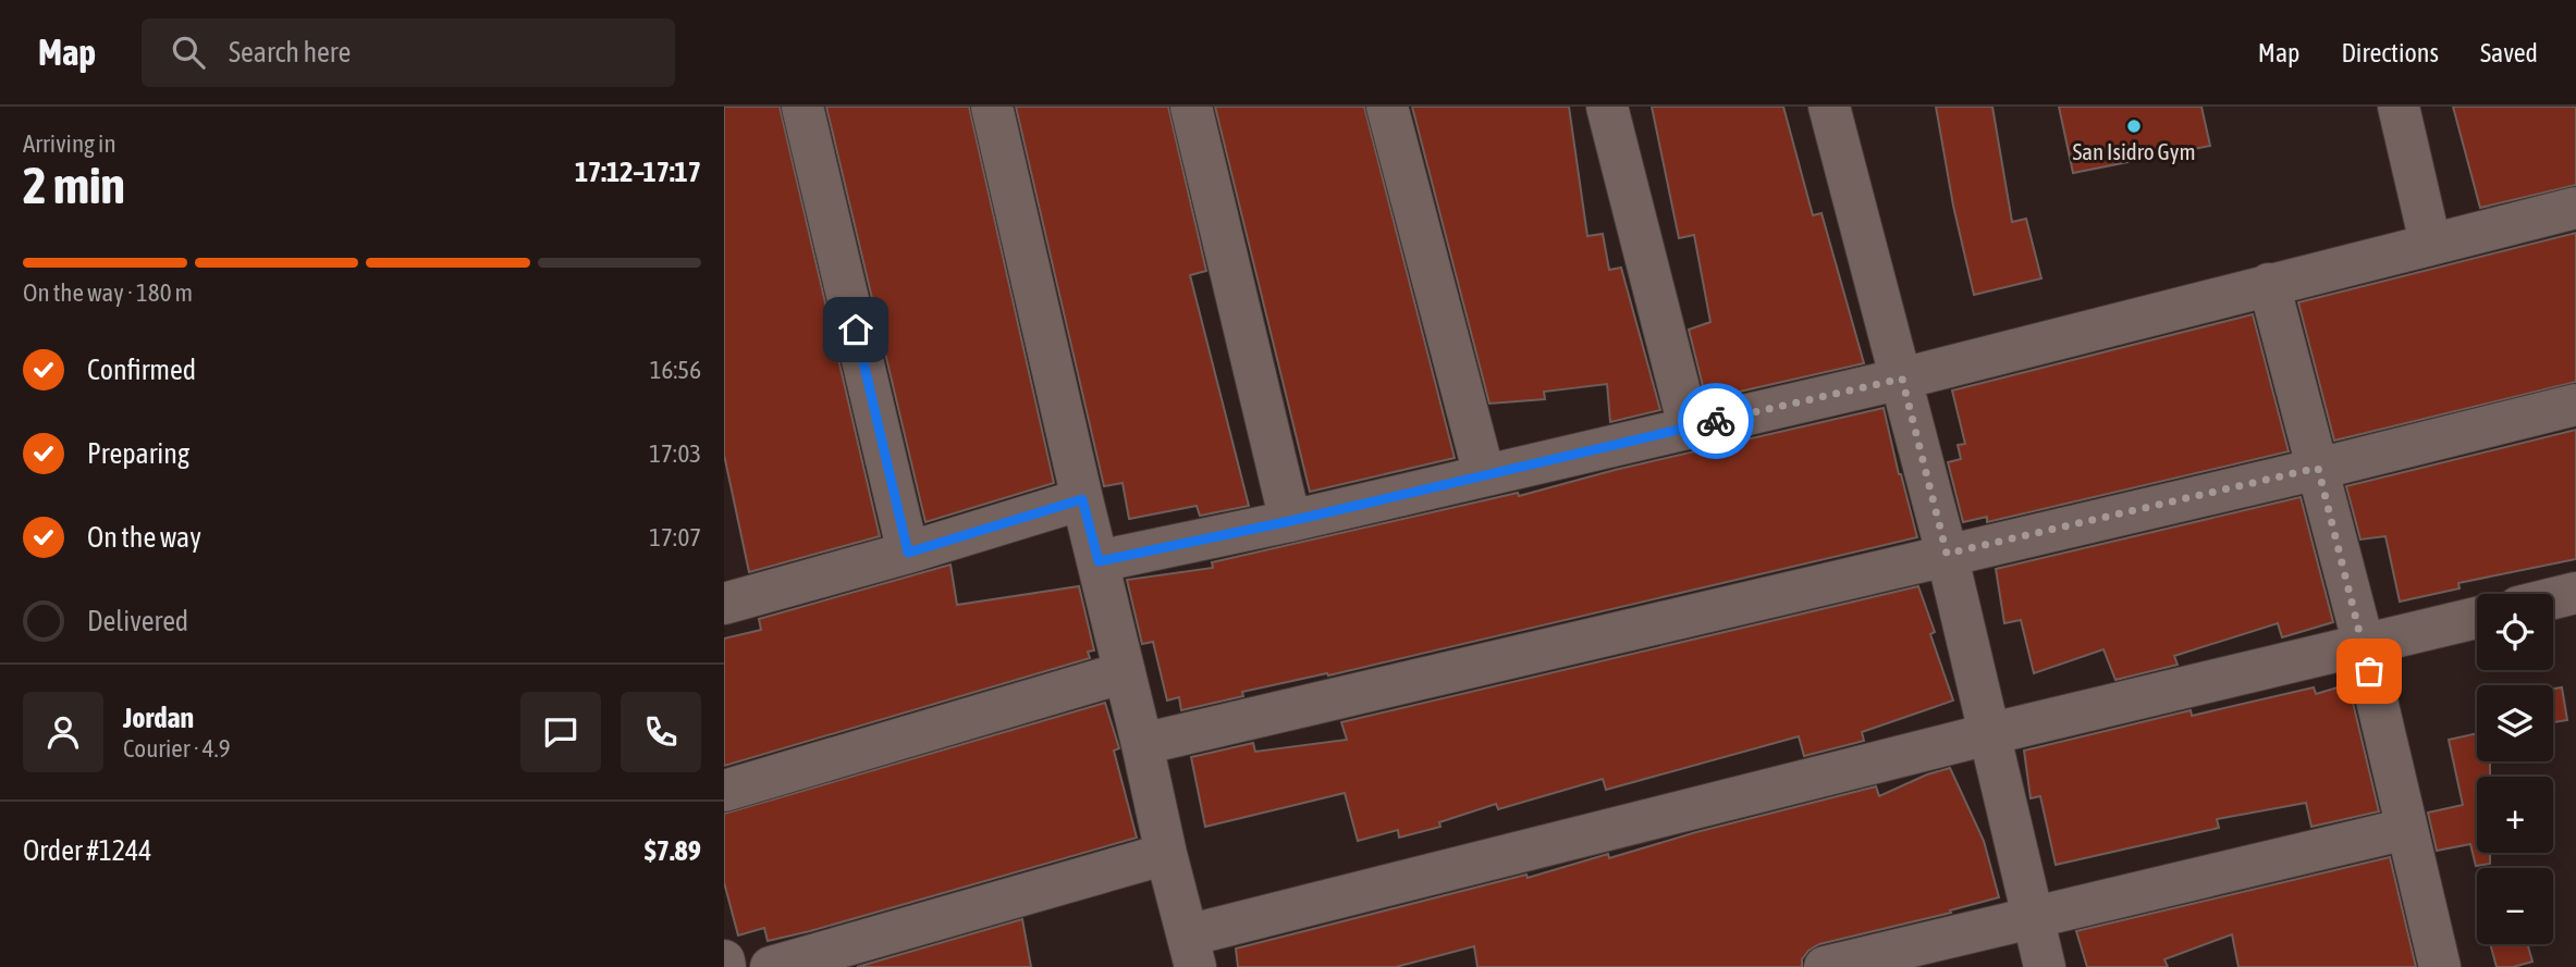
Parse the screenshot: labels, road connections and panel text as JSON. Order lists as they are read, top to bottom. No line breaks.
{"places":["San Isidro Gym"],"page":{"header":"Map","search":"Search here","nav":["Map","Directions","Saved"],"heading":["2 min","Arriving in","17:12–17:17"],"panel":["Jordan","Courier · 4.9","Order #1244","$7.89"],"bar":"On the way · 180 m","list":[["Confirmed","16:56"],["Preparing","17:03"],["On the way","17:07"],"Delivered"],"map_buttons":["+","−"]}}
